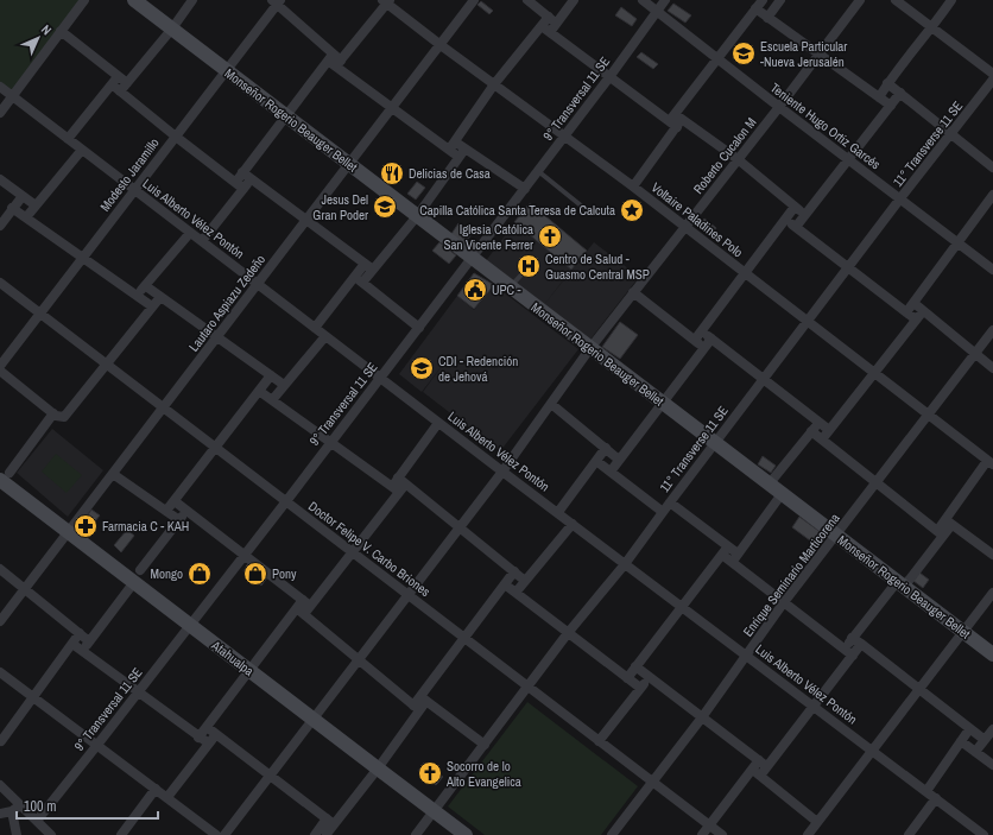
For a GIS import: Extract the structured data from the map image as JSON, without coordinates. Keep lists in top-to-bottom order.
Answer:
{
  "streets": {
    "street": [
      "9° Transversal 11 SE",
      "Monseñor Rogerio Beauger Bellet",
      "Teniente Hugo Ortiz Garcés",
      "11° Transverse 11 SE",
      "Roberto Cucalon M",
      "Modesto Jaramillo",
      "Luis Alberto Vélez Pontón",
      "Voltaire Paladines Polo",
      "Lautaro Aspiazu Zedeño",
      "Doctor Felipe V. Carbo Briones",
      "Enrique Seminario Marticorena",
      "Atahualpa"
    ]
  },
  "crossings": [
    ["9° Transversal 11 SE", "Monseñor Rogerio Beauger Bellet"],
    ["9° Transversal 11 SE", "Teniente Hugo Ortiz Garcés"],
    ["9° Transversal 11 SE", "Luis Alberto Vélez Pontón"],
    ["9° Transversal 11 SE", "Voltaire Paladines Polo"],
    ["9° Transversal 11 SE", "Doctor Felipe V. Carbo Briones"],
    ["9° Transversal 11 SE", "Atahualpa"],
    ["Monseñor Rogerio Beauger Bellet", "11° Transverse 11 SE"],
    ["Monseñor Rogerio Beauger Bellet", "Roberto Cucalon M"],
    ["Monseñor Rogerio Beauger Bellet", "Modesto Jaramillo"],
    ["Monseñor Rogerio Beauger Bellet", "Lautaro Aspiazu Zedeño"],
    ["Monseñor Rogerio Beauger Bellet", "Enrique Seminario Marticorena"],
    ["Teniente Hugo Ortiz Garcés", "11° Transverse 11 SE"],
    ["Teniente Hugo Ortiz Garcés", "Roberto Cucalon M"],
    ["11° Transverse 11 SE", "Luis Alberto Vélez Pontón"],
    ["11° Transverse 11 SE", "Voltaire Paladines Polo"],
    ["11° Transverse 11 SE", "Doctor Felipe V. Carbo Briones"],
    ["11° Transverse 11 SE", "Atahualpa"],
    ["Roberto Cucalon M", "Voltaire Paladines Polo"],
    ["Modesto Jaramillo", "Luis Alberto Vélez Pontón"],
    ["Modesto Jaramillo", "Doctor Felipe V. Carbo Briones"],
    ["Luis Alberto Vélez Pontón", "Lautaro Aspiazu Zedeño"],
    ["Luis Alberto Vélez Pontón", "Enrique Seminario Marticorena"],
    ["Voltaire Paladines Polo", "Lautaro Aspiazu Zedeño"],
    ["Voltaire Paladines Polo", "Enrique Seminario Marticorena"],
    ["Lautaro Aspiazu Zedeño", "Doctor Felipe V. Carbo Briones"],
    ["Lautaro Aspiazu Zedeño", "Atahualpa"],
    ["Doctor Felipe V. Carbo Briones", "Enrique Seminario Marticorena"]
  ],
  "places": {
    "school or university": ["Escuela Particular -Nueva Jerusalén", "Jesus Del Gran Poder", "CDI - Redención de Jehová"],
    "restaurant": ["Delicias de Casa"],
    "place": ["Capilla Católica Santa Teresa de Calcuta"],
    "church": ["Iglesia Católica San Vicente Ferrer", "Socorro de lo Alto Evangelica"],
    "hospital": ["Centro de Salud - Guasmo Central MSP"],
    "public building": ["UPC -"],
    "pharmacy": ["Farmacia C - KAH"],
    "shop": ["Mongo", "Pony"]
  },
  "scale_bar": "100 m",
  "north": "top right"
}
